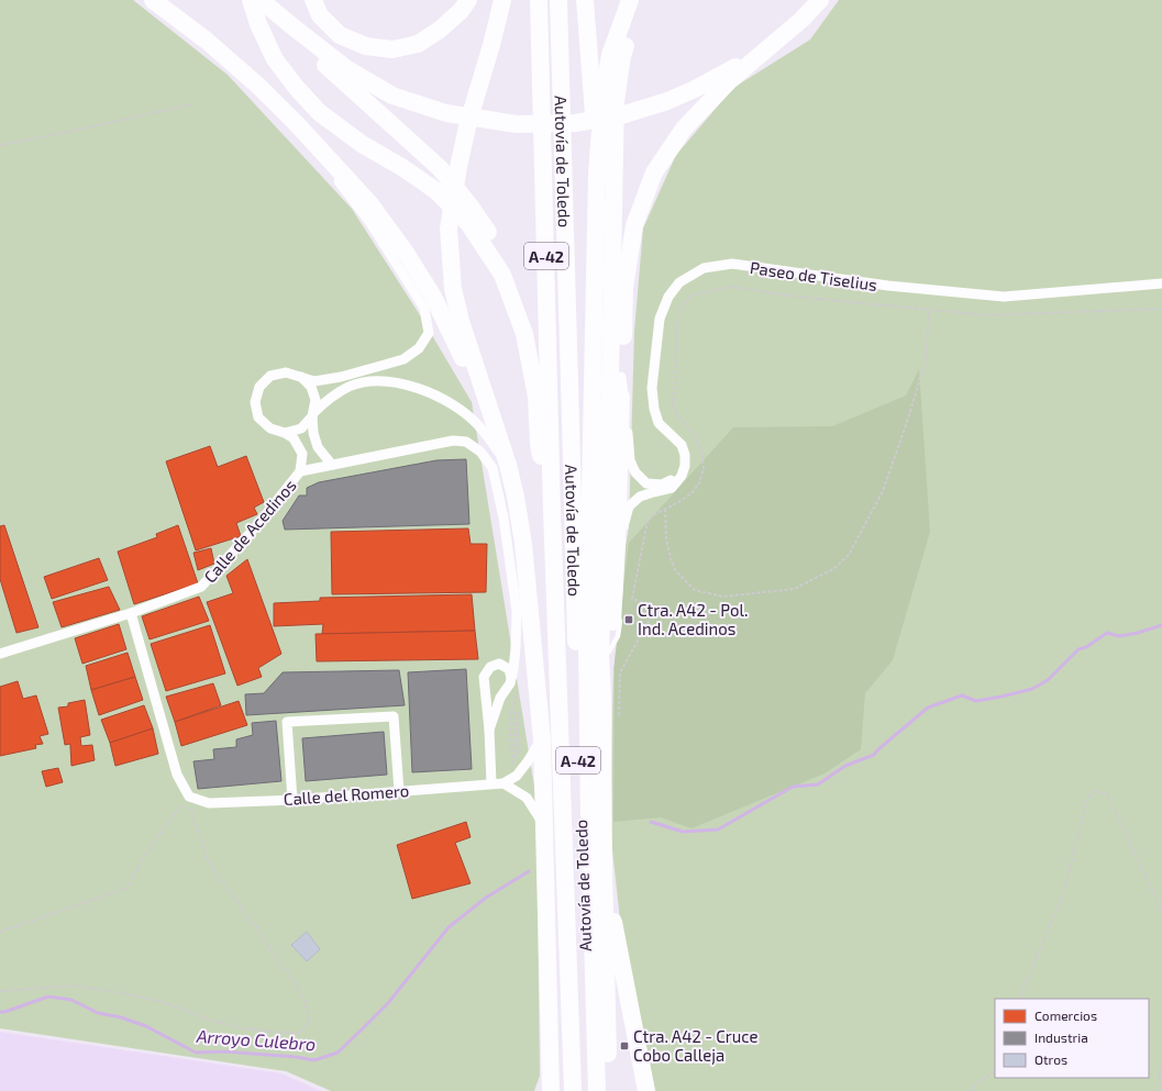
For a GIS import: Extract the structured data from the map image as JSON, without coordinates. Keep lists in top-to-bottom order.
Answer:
{
  "streets": {
    "highway": ["Autovía de Toledo", "A-42"],
    "street": ["Paseo de Tiselius", "Calle de Acedinos", "Calle del Romero"]
  },
  "crossings": [
    ["Autovía de Toledo", "A-42"]
  ],
  "water": ["Arroyo Culebro"],
  "places": {
    "transit": ["Ctra. A42 - Pol. Ind. Acedinos", "Ctra. A42 - Cruce Cobo Calleja"]
  },
  "legend": ["Comercios", "Industria", "Otros"]
}
